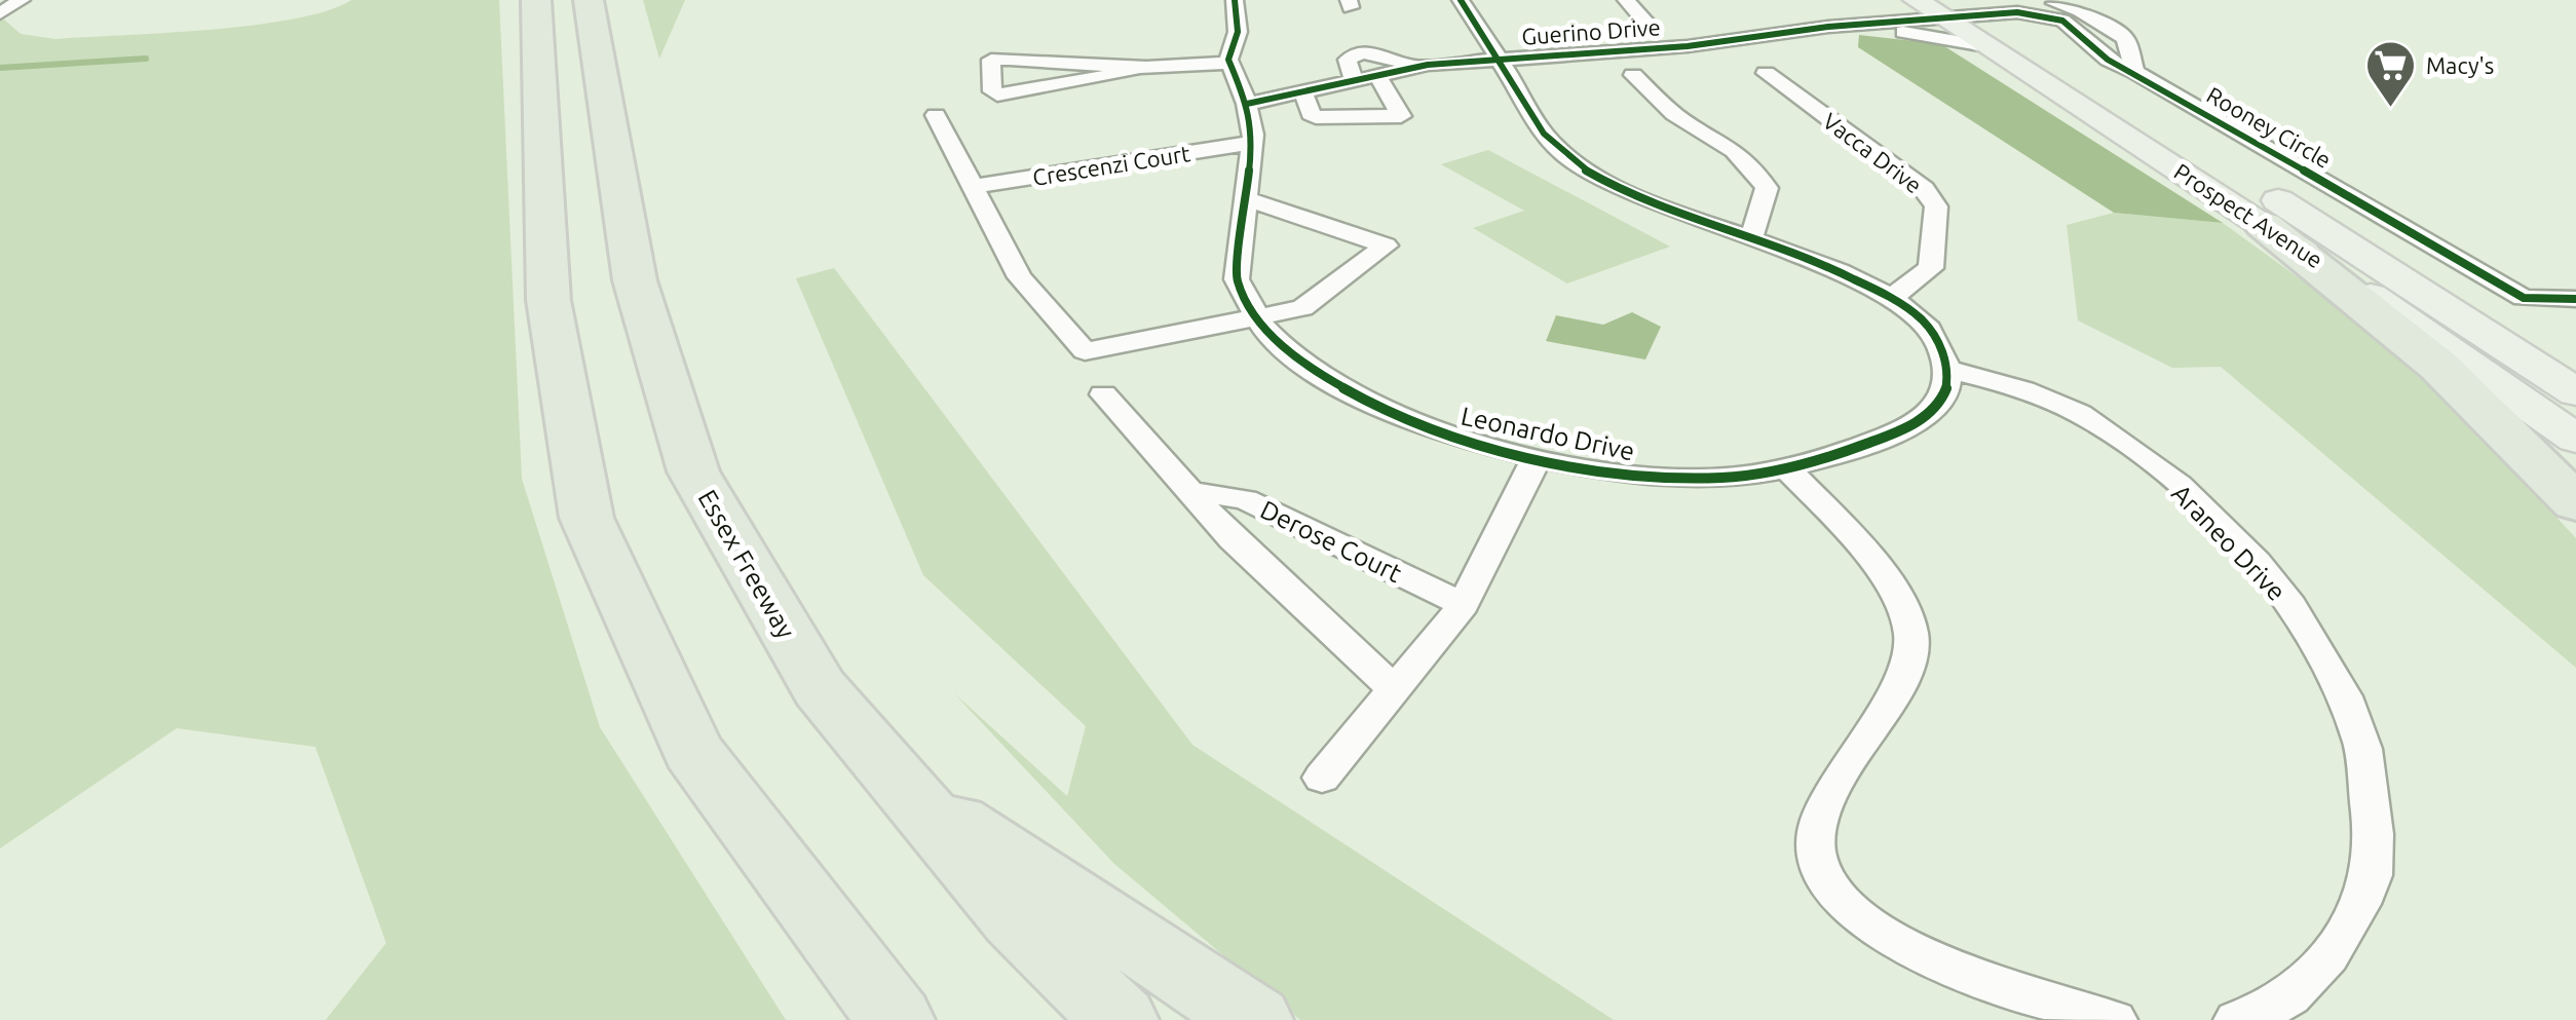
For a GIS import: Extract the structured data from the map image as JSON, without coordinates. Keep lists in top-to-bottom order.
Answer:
{
  "streets": {
    "highway": ["Essex Freeway"],
    "main road": ["Prospect Avenue"],
    "street": [
      "Guerino Drive",
      "Rooney Circle",
      "Vacca Drive",
      "Crescenzi Court",
      "Leonardo Drive",
      "Derose Court",
      "Araneo Drive"
    ]
  },
  "crossings": [
    ["Guerino Drive", "Rooney Circle"],
    ["Guerino Drive", "Prospect Avenue"],
    ["Rooney Circle", "Prospect Avenue"],
    ["Leonardo Drive", "Araneo Drive"]
  ],
  "places": {
    "supermarket": ["Macy's"]
  }
}
